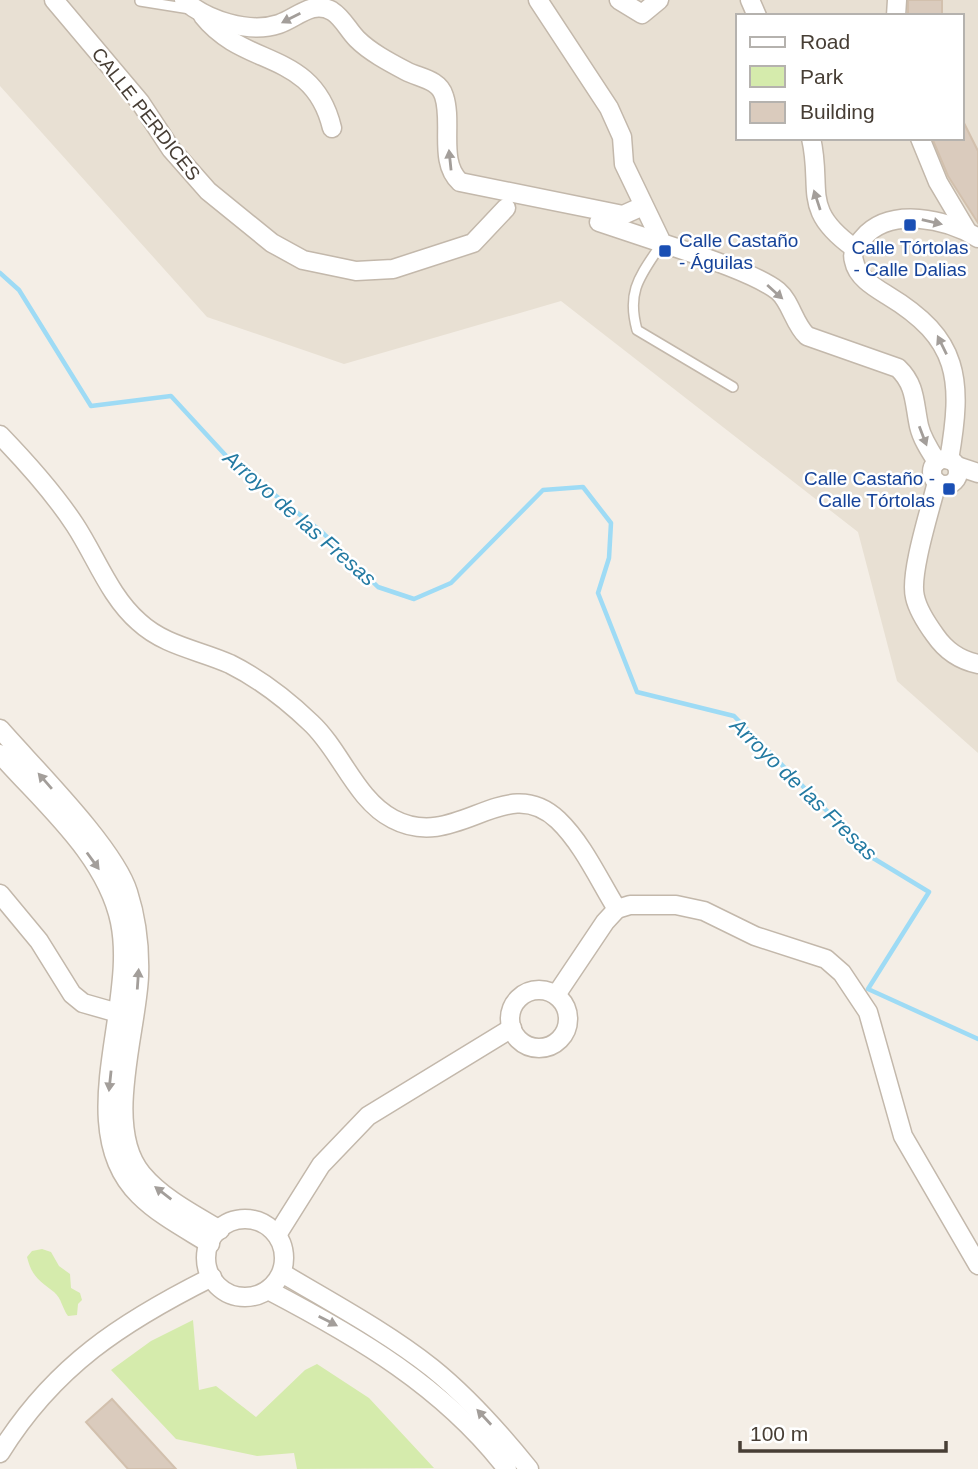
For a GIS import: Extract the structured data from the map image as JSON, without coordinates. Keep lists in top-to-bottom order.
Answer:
{
  "streets": {
    "street": ["CALLE PERDICES"]
  },
  "water": ["Arroyo de las Fresas"],
  "places": {
    "transit": ["Calle Tórtolas - Calle Dalias", "Calle Castaño - Águilas", "Calle Castaño - Calle Tórtolas"]
  },
  "legend": ["Road", "Park", "Building"],
  "scale_bar": "100 m"
}
